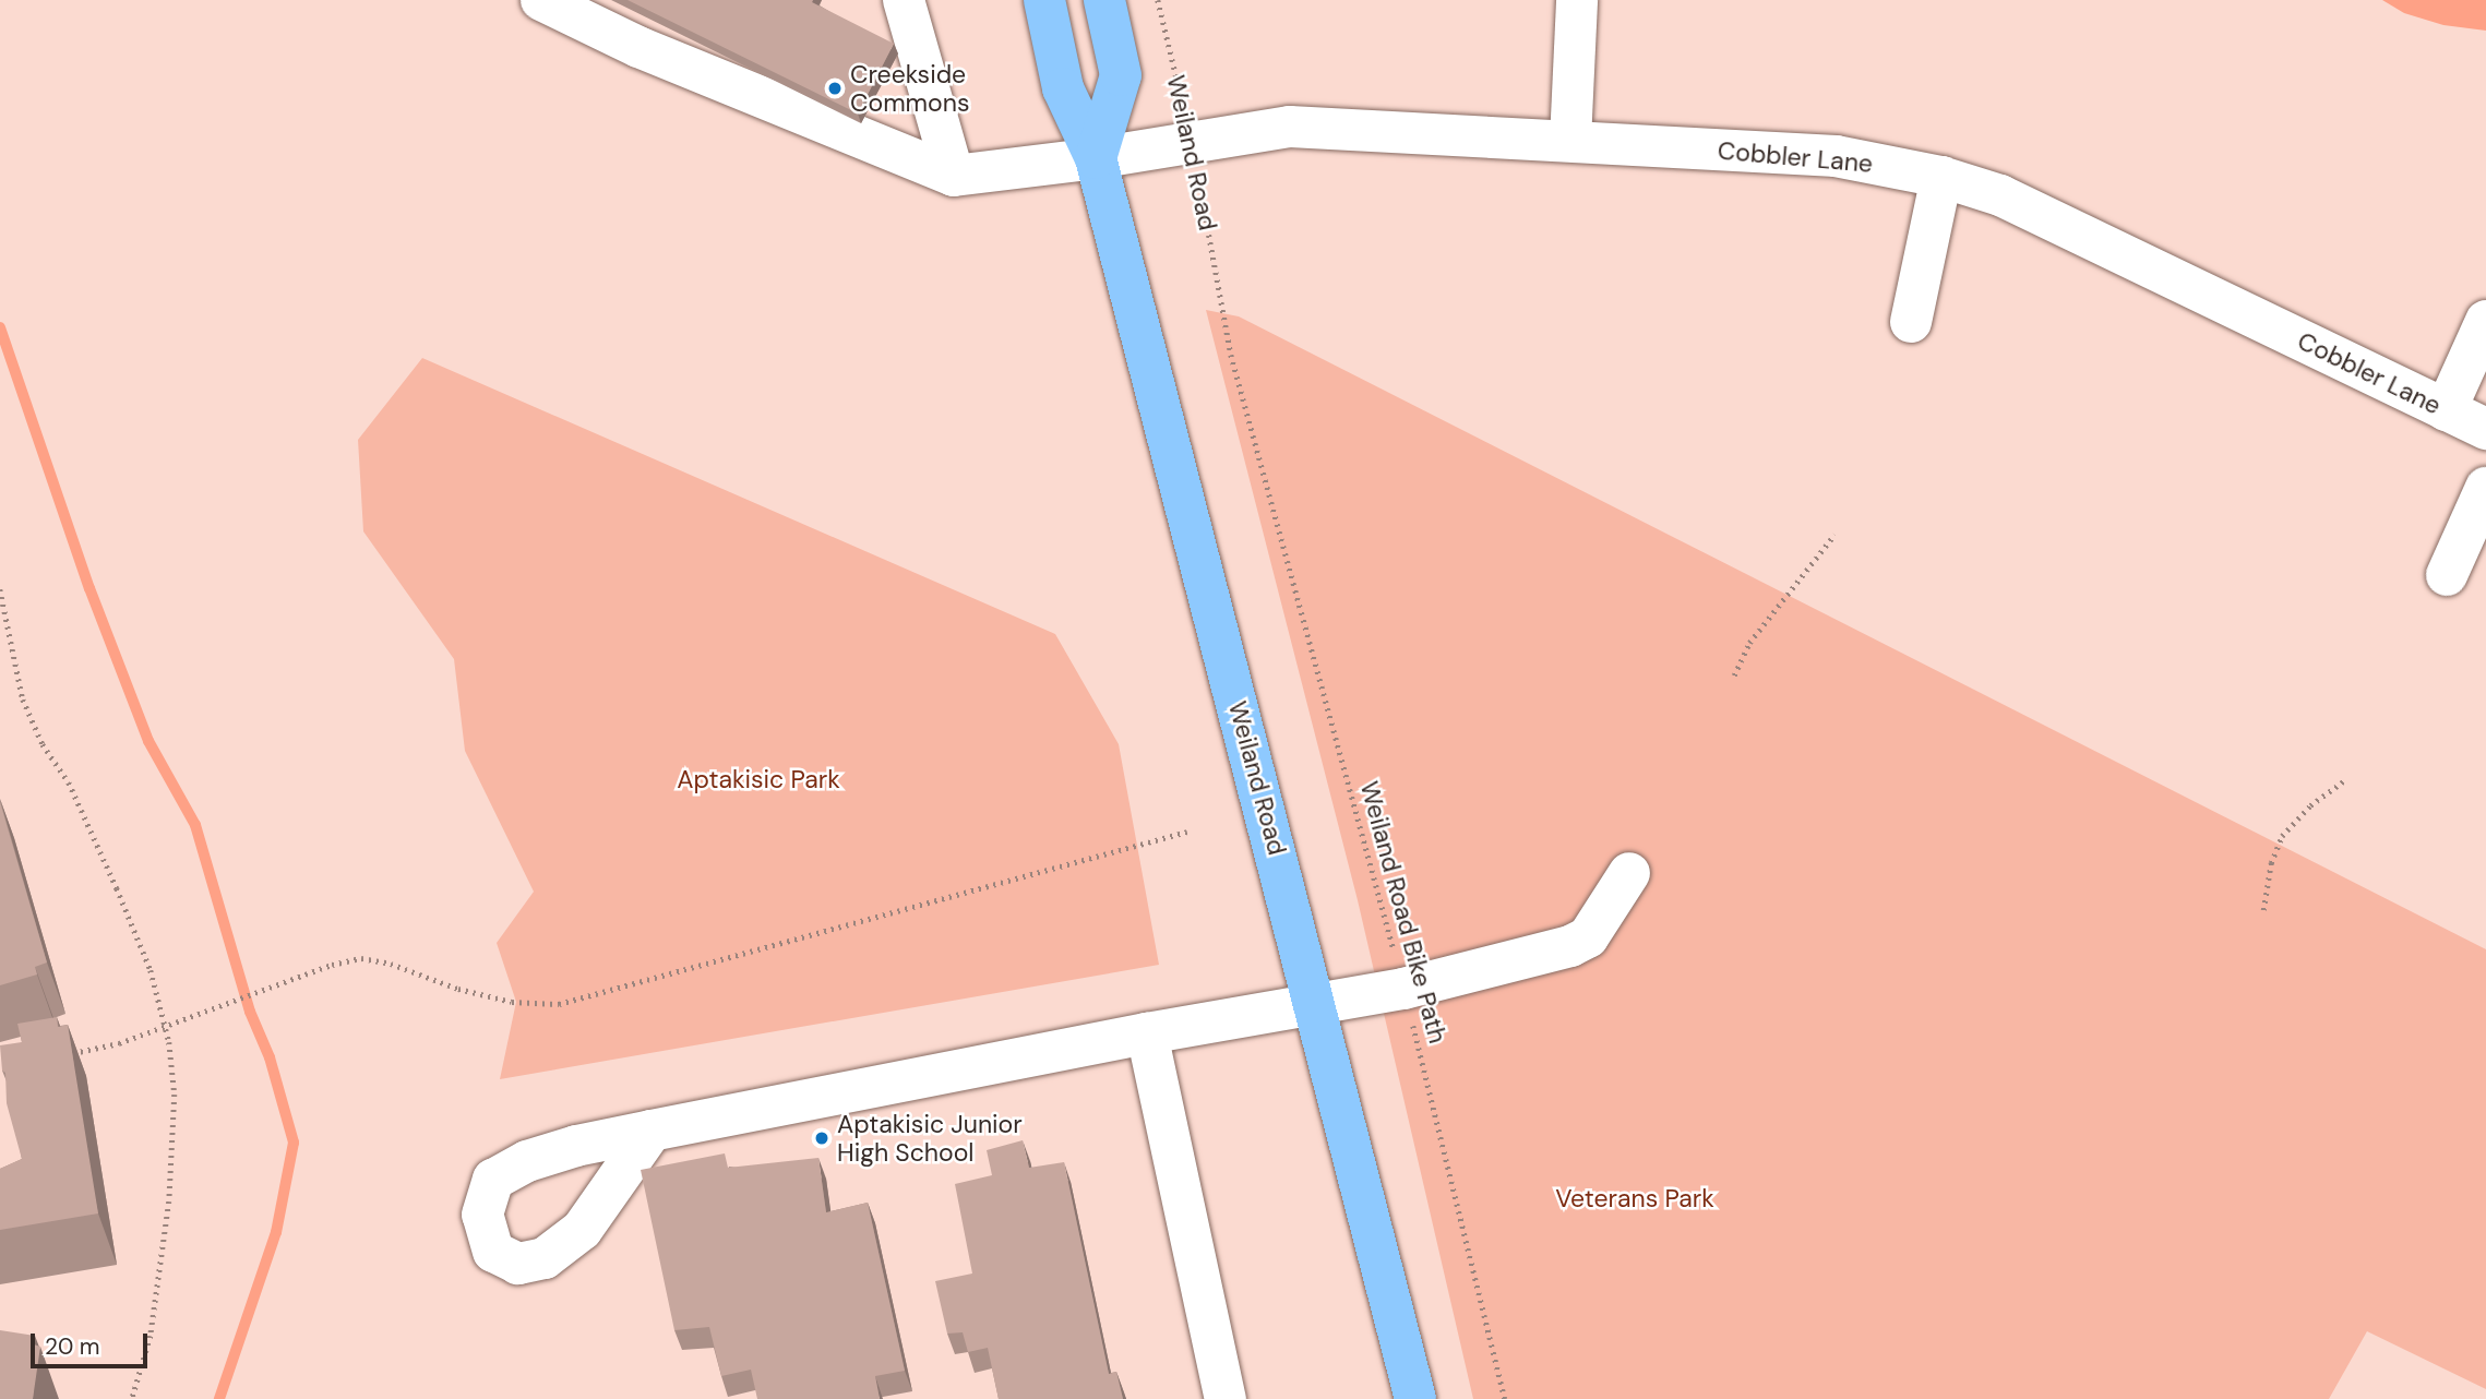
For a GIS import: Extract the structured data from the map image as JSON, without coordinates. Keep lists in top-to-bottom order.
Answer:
{
  "streets": {
    "main road": ["Weiland Road"],
    "street": ["Cobbler Lane"],
    "path": ["Weiland Road Bike Path"]
  },
  "crossings": [
    ["Weiland Road", "Cobbler Lane"],
    ["Weiland Road", "Weiland Road Bike Path"]
  ],
  "parks": ["Aptakisic Park", "Veterans Park"],
  "places": ["Creekside Commons", "Aptakisic Junior High School"],
  "scale_bar": "20 m"
}
